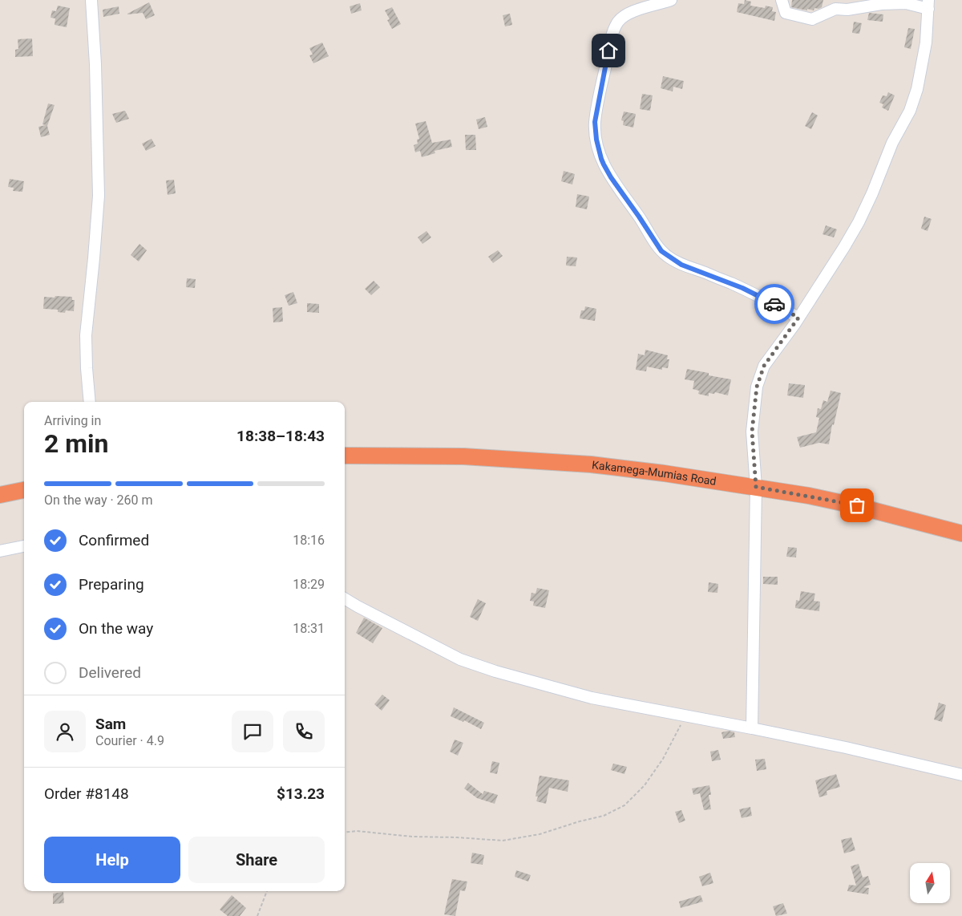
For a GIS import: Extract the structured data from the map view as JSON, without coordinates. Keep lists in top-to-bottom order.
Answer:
{
  "streets": {
    "highway": ["Kakamega-Mumias Road"]
  },
  "north": "top",
  "page": {
    "heading": ["2 min", "Arriving in", "18:38–18:43"],
    "panel": [
      "Sam",
      "Courier · 4.9",
      "Order #8148",
      "$13.23"
    ],
    "bar": "On the way · 260 m",
    "list": [
      ["Confirmed", "18:16"],
      ["Preparing", "18:29"],
      ["On the way", "18:31"],
      "Delivered"
    ],
    "buttons": ["Help", "Share"]
  }
}
